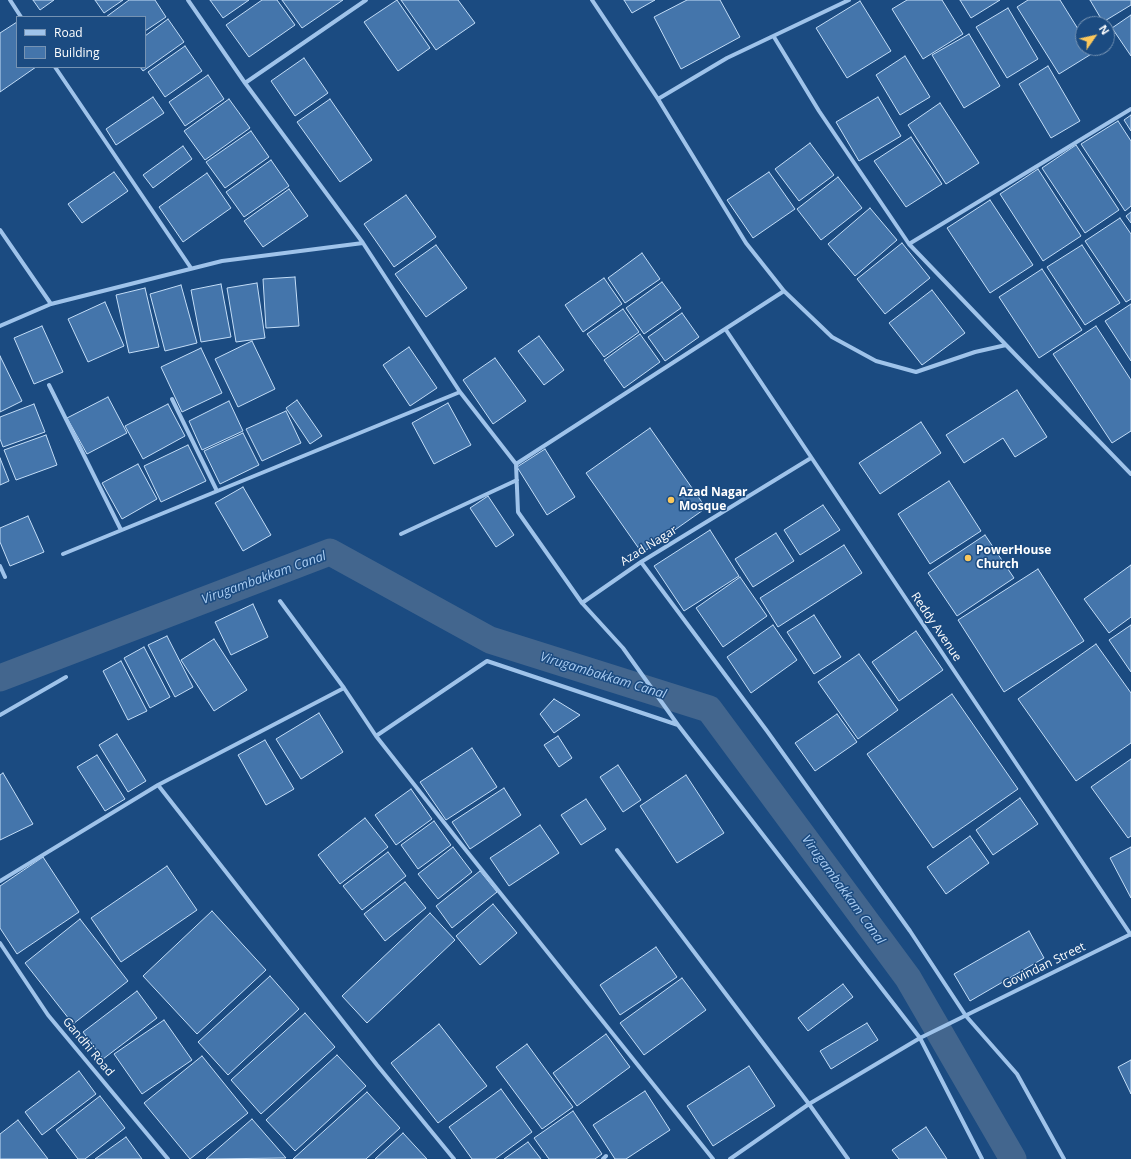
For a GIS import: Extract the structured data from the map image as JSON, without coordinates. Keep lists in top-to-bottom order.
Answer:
{
  "streets": {
    "street": [
      "Azad Nagar",
      "Reddy Avenue",
      "Govindan Street",
      "Gandhi Road"
    ]
  },
  "crossings": [
    ["Azad Nagar", "Reddy Avenue"],
    ["Reddy Avenue", "Govindan Street"]
  ],
  "water": ["Virugambakkam Canal"],
  "places": ["Azad Nagar Mosque", "PowerHouse Church"],
  "legend": ["Road", "Building"],
  "north": "top right"
}
